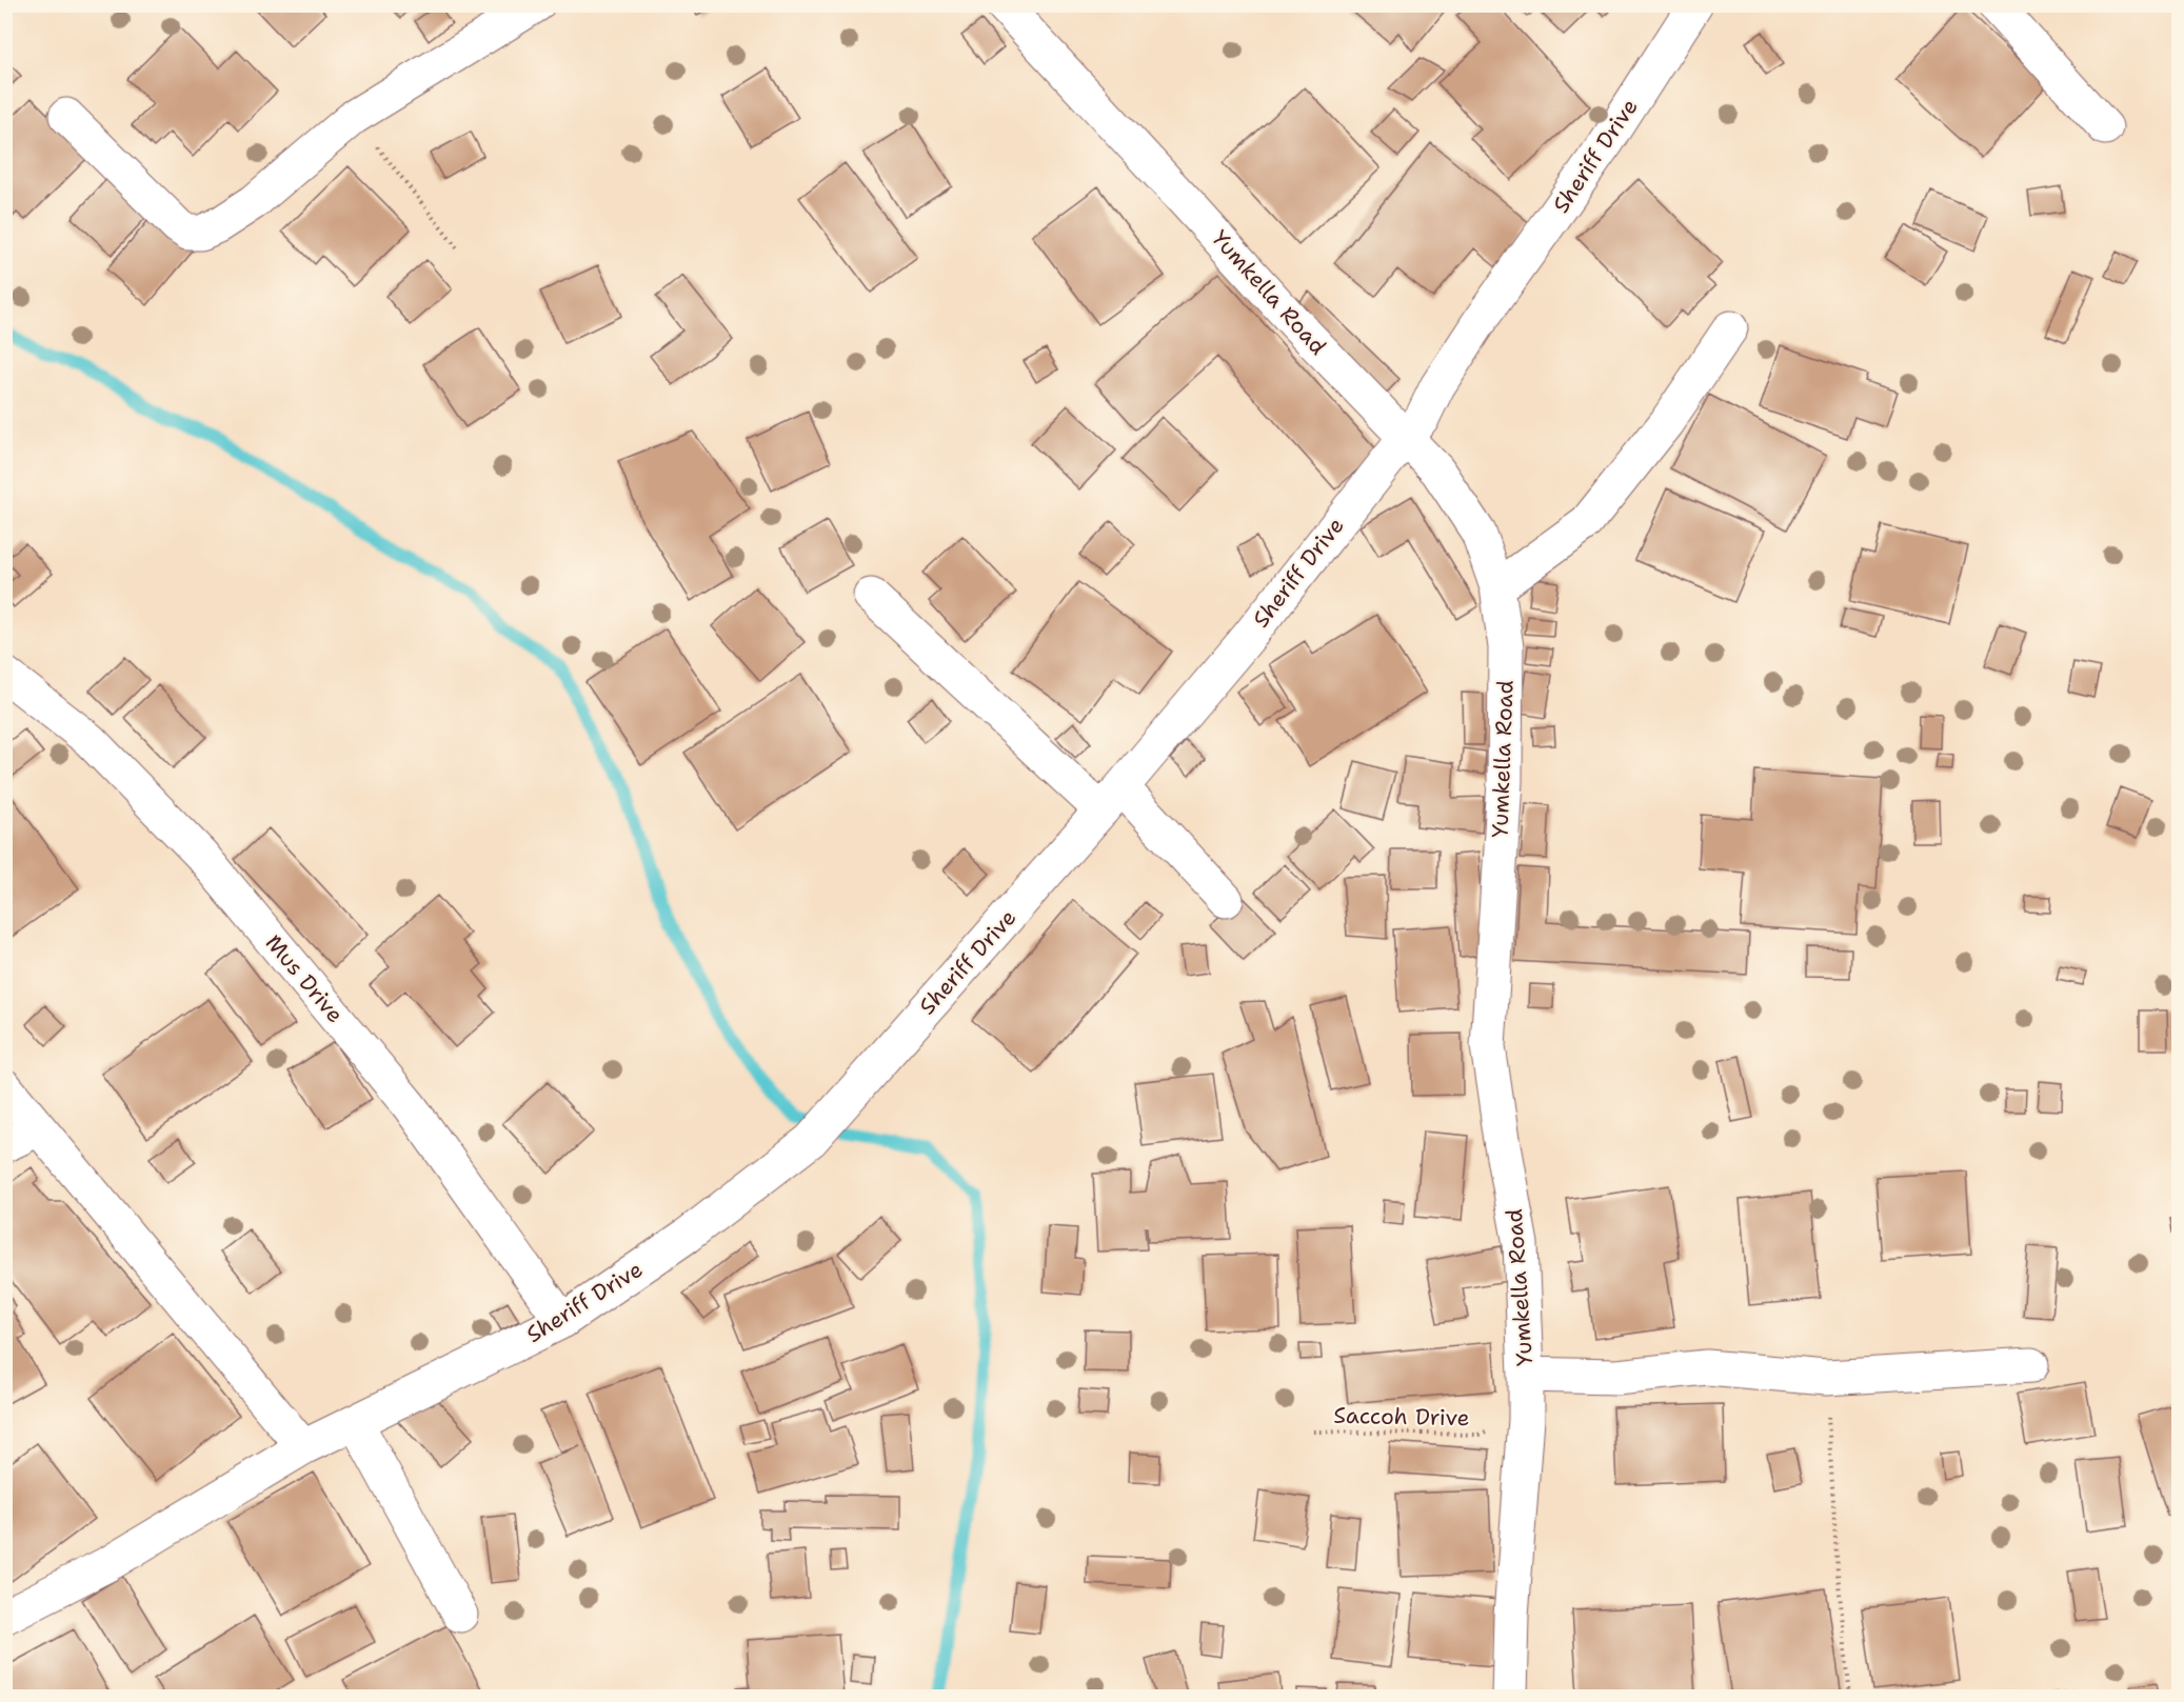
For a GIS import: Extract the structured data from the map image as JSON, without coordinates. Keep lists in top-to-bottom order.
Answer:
{
  "streets": {
    "street": ["Sheriff Drive", "Yumkella Road", "Mus Drive"],
    "path": ["Saccoh Drive"]
  },
  "crossings": [
    ["Sheriff Drive", "Yumkella Road"],
    ["Sheriff Drive", "Mus Drive"],
    ["Yumkella Road", "Saccoh Drive"]
  ]
}
